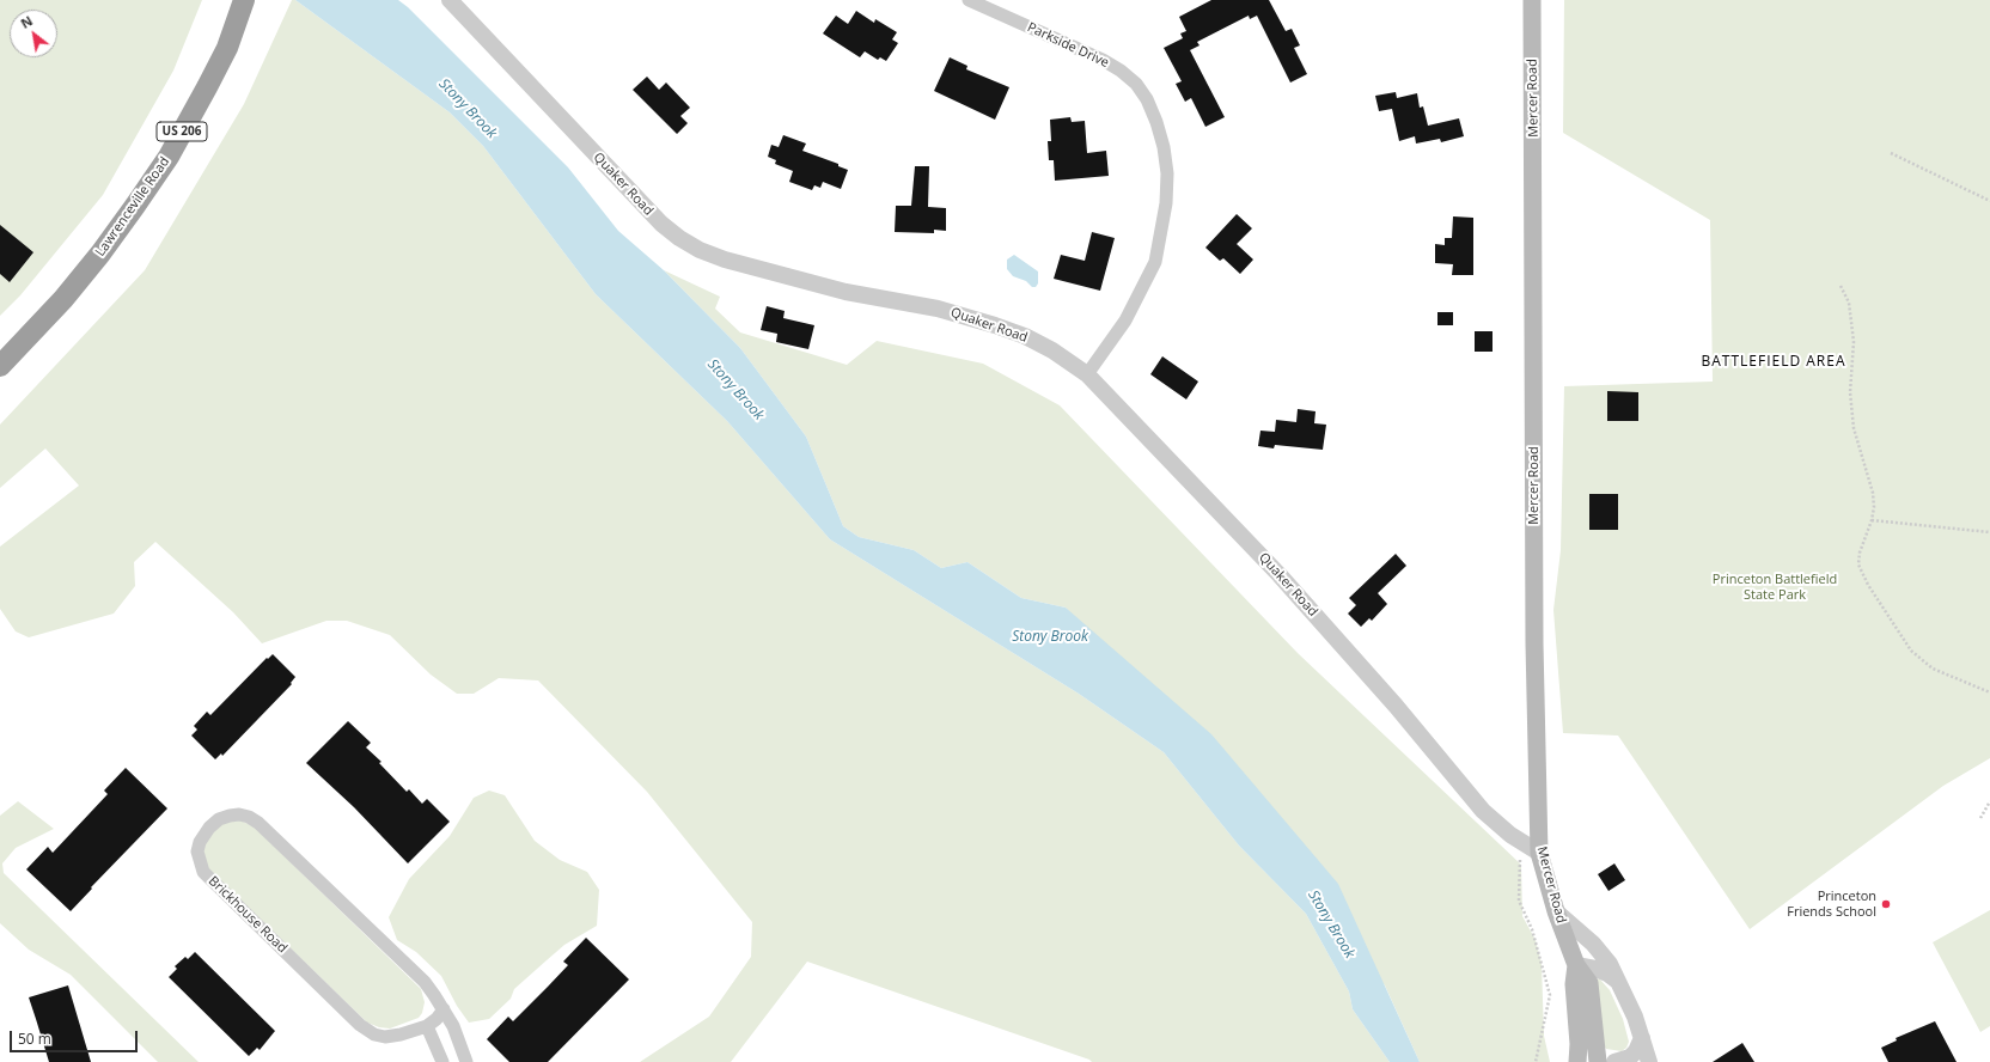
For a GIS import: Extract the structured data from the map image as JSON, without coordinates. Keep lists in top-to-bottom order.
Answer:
{
  "streets": {
    "highway": ["US 206", "Lawrenceville Road"],
    "main road": ["Mercer Road"],
    "street": ["Parkside Drive", "Quaker Road", "Brickhouse Road"]
  },
  "crossings": [
    ["Parkside Drive", "Quaker Road"],
    ["Mercer Road", "Quaker Road"]
  ],
  "districts": ["BATTLEFIELD AREA"],
  "water": ["Stony Brook"],
  "parks": ["Princeton Battlefield State Park"],
  "places": ["Princeton Friends School"],
  "scale_bar": "50 m",
  "north": "top left"
}
